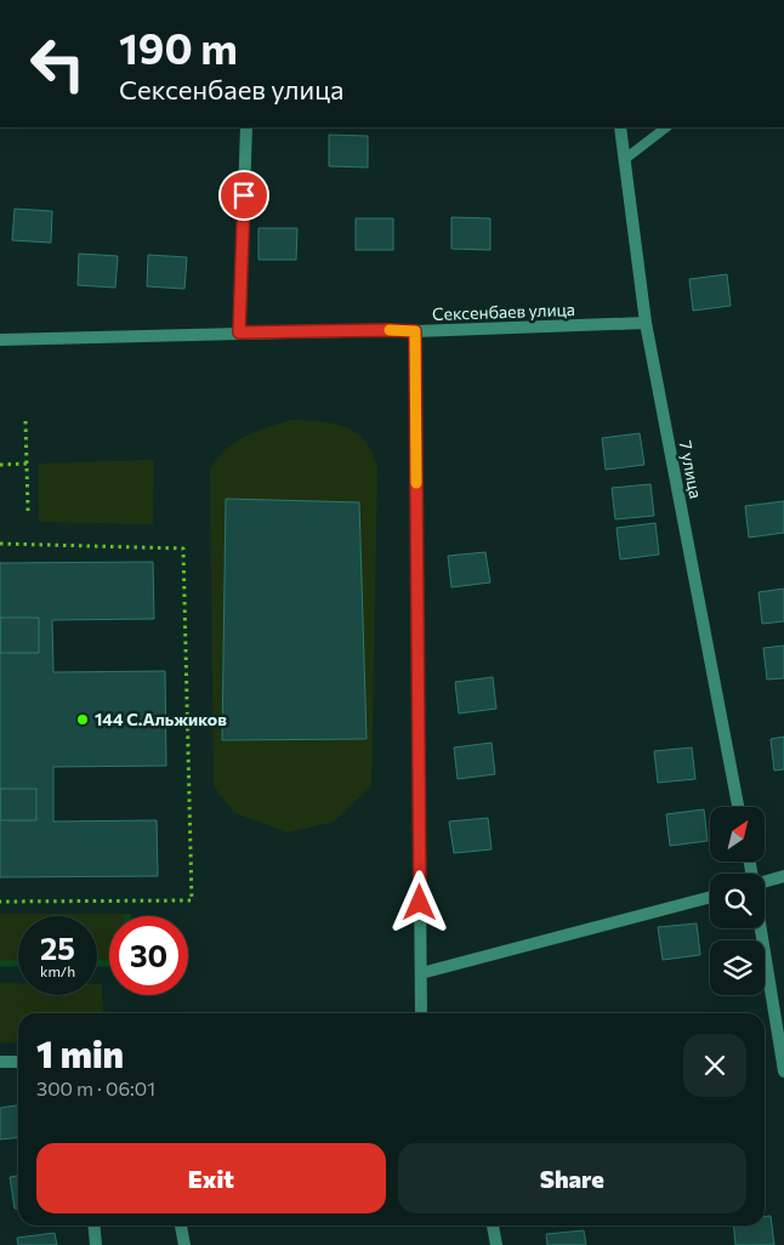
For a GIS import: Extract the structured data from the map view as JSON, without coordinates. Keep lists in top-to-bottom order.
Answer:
{
  "streets": {
    "street": ["Сексенбаев улица", "7 улица"]
  },
  "crossings": [
    ["Сексенбаев улица", "7 улица"]
  ],
  "places": ["144 С.Альжиков"],
  "north": "top right",
  "page": {
    "turn": ["190 m", "Сексенбаев улица"],
    "speed": "25 km/h",
    "limit": "30",
    "heading": ["1 min", "300 m · 06:01"],
    "buttons": ["Exit", "Share"]
  }
}
